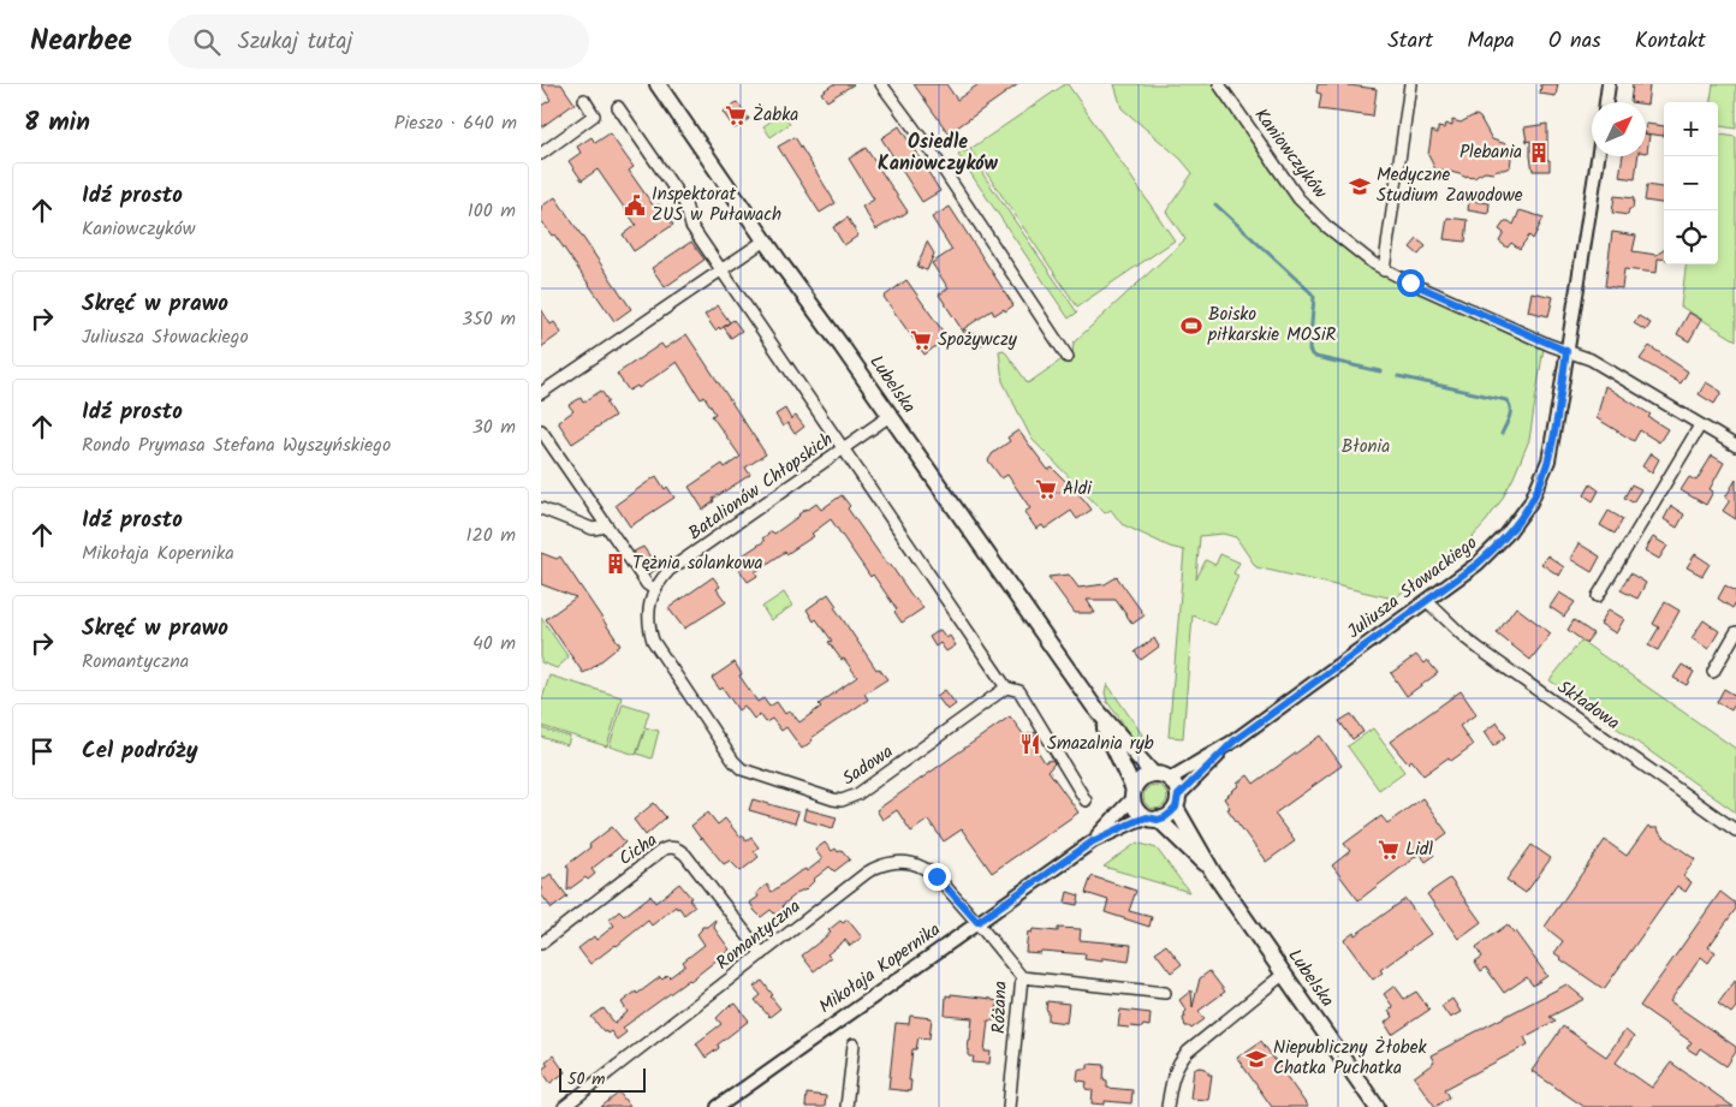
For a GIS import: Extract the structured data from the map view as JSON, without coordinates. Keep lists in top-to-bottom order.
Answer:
{
  "streets": {
    "main road": ["Lubelska"],
    "street": [
      "Kaniowczyków",
      "Batalionów Chłopskich",
      "Juliusza Słowackiego",
      "Składowa",
      "Sadowa",
      "Cicha",
      "Romantyczna",
      "Mikołaja Kopernika",
      "Różana"
    ]
  },
  "crossings": [
    ["Kaniowczyków", "Juliusza Słowackiego"],
    ["Lubelska", "Batalionów Chłopskich"],
    ["Lubelska", "Juliusza Słowackiego"],
    ["Lubelska", "Mikołaja Kopernika"],
    ["Batalionów Chłopskich", "Sadowa"],
    ["Juliusza Słowackiego", "Składowa"],
    ["Juliusza Słowackiego", "Mikołaja Kopernika"],
    ["Cicha", "Romantyczna"],
    ["Romantyczna", "Mikołaja Kopernika"],
    ["Romantyczna", "Różana"],
    ["Mikołaja Kopernika", "Różana"]
  ],
  "districts": ["Osiedle Kaniowczyków"],
  "parks": ["Błonia"],
  "places": {
    "supermarket": [
      "Żabka",
      "Spożywczy",
      "Aldi",
      "Lidl"
    ],
    "building": ["Plebania", "Tężnia solankowa"],
    "school or university": ["Medyczne Studium Zawodowe", "Niepubliczny Żłobek Chatka Puchatka"],
    "public building": ["Inspektorat ZUS w Puławach"],
    "sports": ["Boisko piłkarskie MOSiR"],
    "restaurant": ["Smazalnia ryb"]
  },
  "scale_bar": "50 m",
  "north": "top right",
  "page": {
    "header": "Nearbee",
    "search": "Szukaj tutaj",
    "nav": [
      "Start",
      "Mapa",
      "O nas",
      "Kontakt"
    ],
    "heading": ["8 min", "Pieszo · 640 m"],
    "map_buttons": ["+", "−"],
    "list": [
      ["Idź prosto", "Kaniowczyków", "100 m"],
      ["Skręć w prawo", "Juliusza Słowackiego", "350 m"],
      ["Idź prosto", "Rondo Prymasa Stefana Wyszyńskiego", "30 m"],
      ["Idź prosto", "Mikołaja Kopernika", "120 m"],
      ["Skręć w prawo", "Romantyczna", "40 m"],
      "Cel podróży"
    ],
    "scale": "50 m"
  }
}
